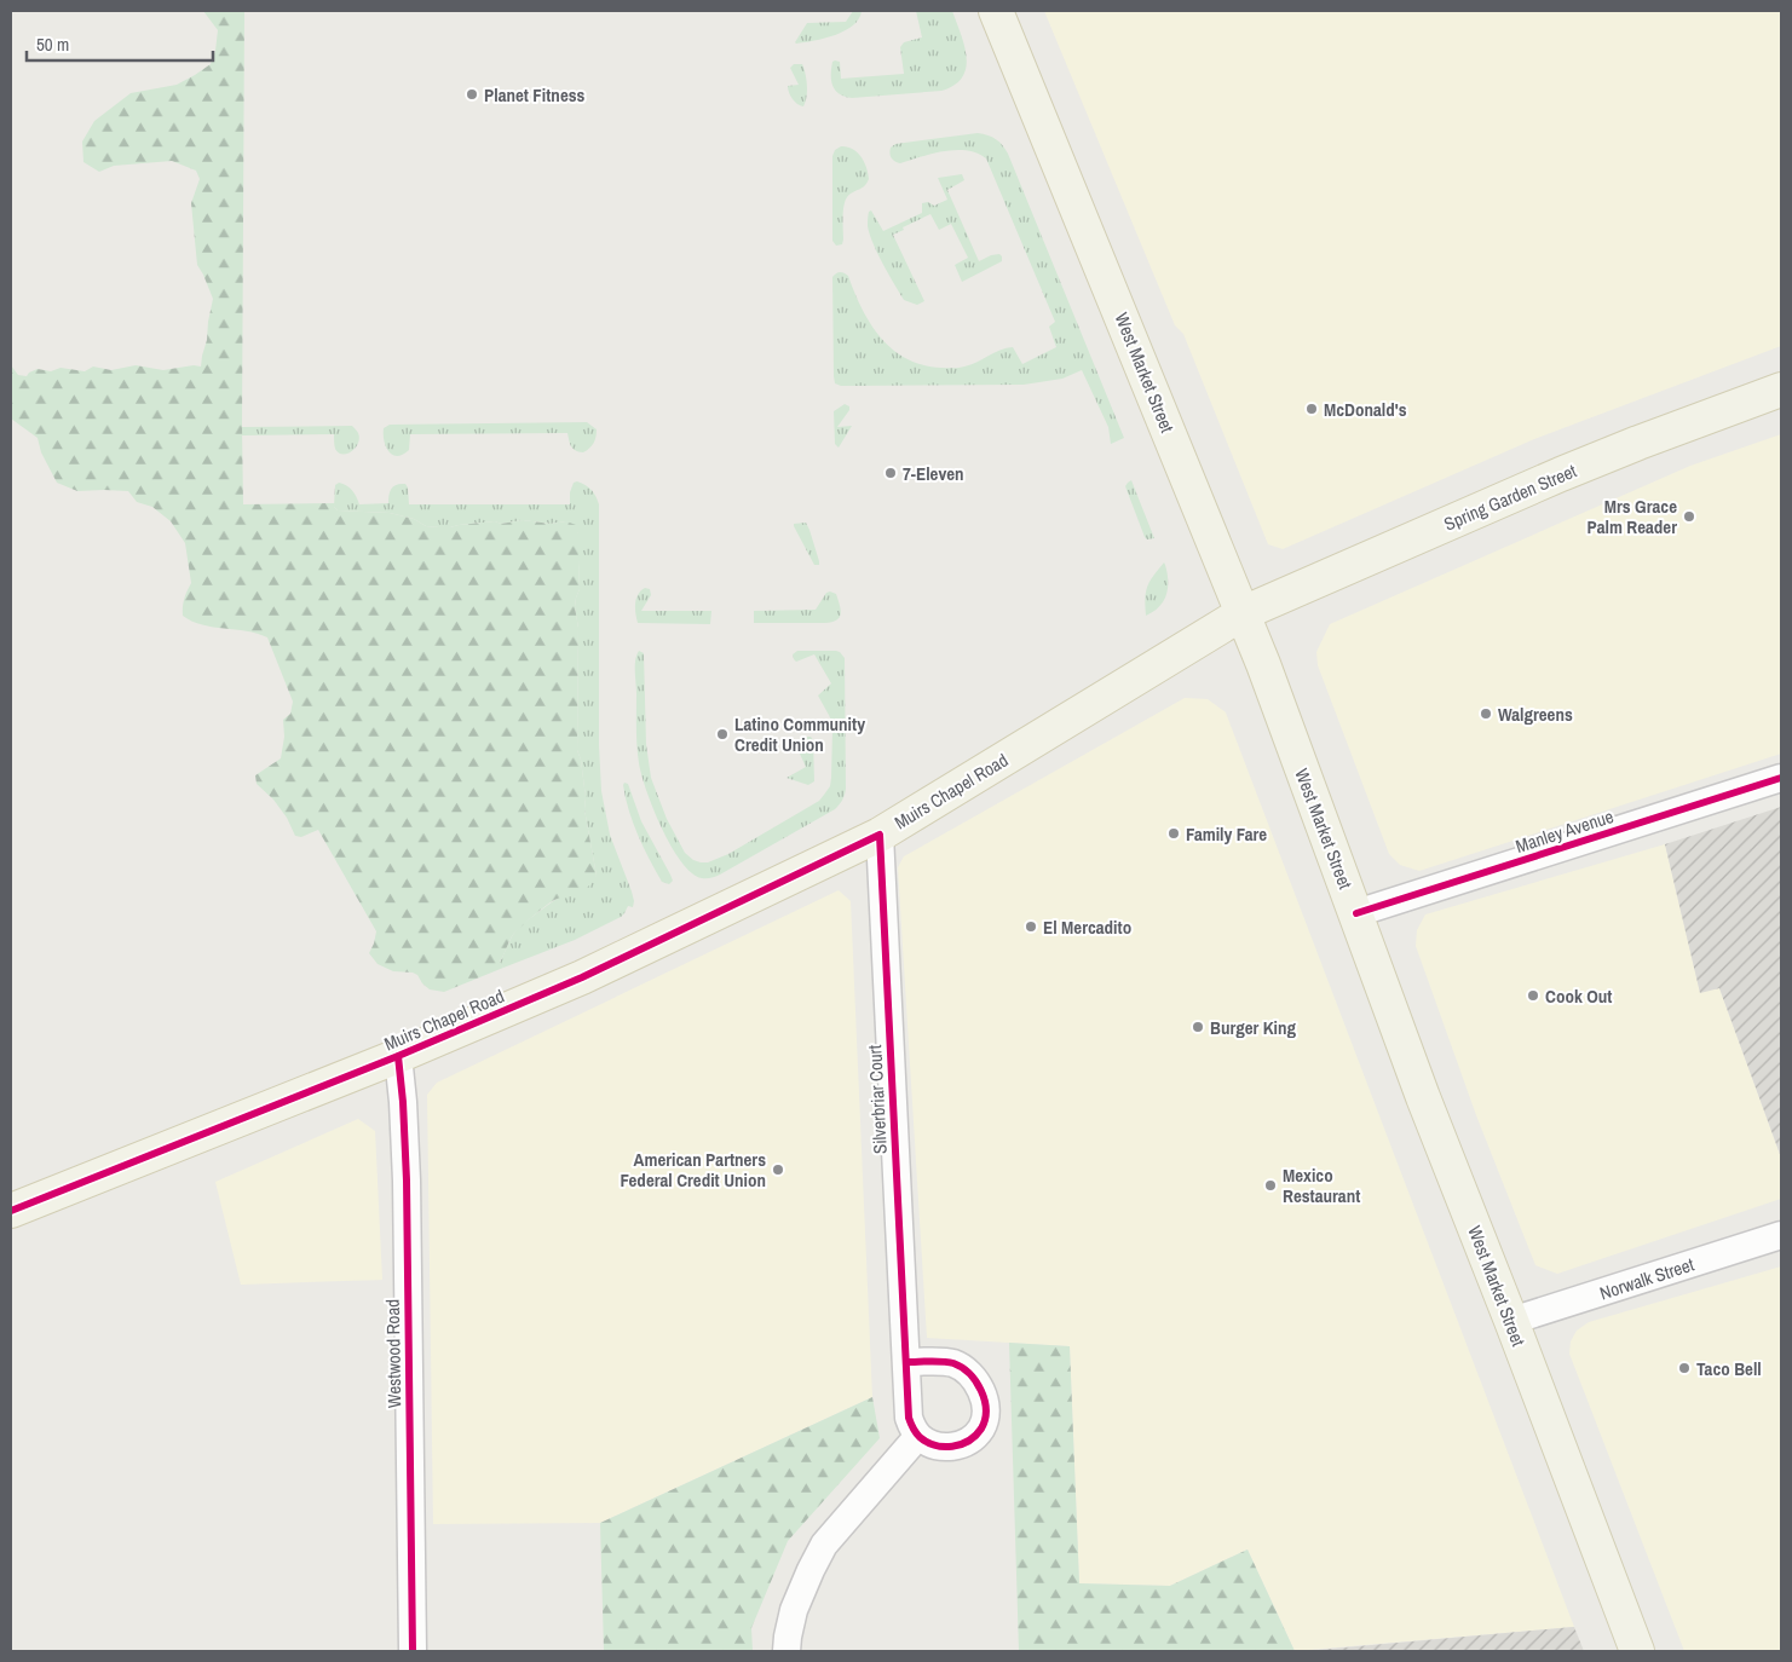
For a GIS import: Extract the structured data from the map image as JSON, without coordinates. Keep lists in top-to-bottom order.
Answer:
{
  "streets": {
    "main road": ["West Market Street", "Spring Garden Street", "Muirs Chapel Road"],
    "street": [
      "Manley Avenue",
      "Silverbriar Court",
      "Norwalk Street",
      "Westwood Road"
    ]
  },
  "crossings": [
    ["West Market Street", "Spring Garden Street"],
    ["West Market Street", "Muirs Chapel Road"],
    ["West Market Street", "Manley Avenue"],
    ["West Market Street", "Norwalk Street"],
    ["Spring Garden Street", "Muirs Chapel Road"],
    ["Muirs Chapel Road", "Silverbriar Court"],
    ["Muirs Chapel Road", "Westwood Road"]
  ],
  "places": [
    "Planet Fitness",
    "McDonald's",
    "7-Eleven",
    "Mrs Grace Palm Reader",
    "Walgreens",
    "Latino Community Credit Union",
    "Family Fare",
    "El Mercadito",
    "Cook Out",
    "Burger King",
    "American Partners Federal Credit Union",
    "Mexico Restaurant",
    "Taco Bell"
  ],
  "scale_bar": "50 m"
}
